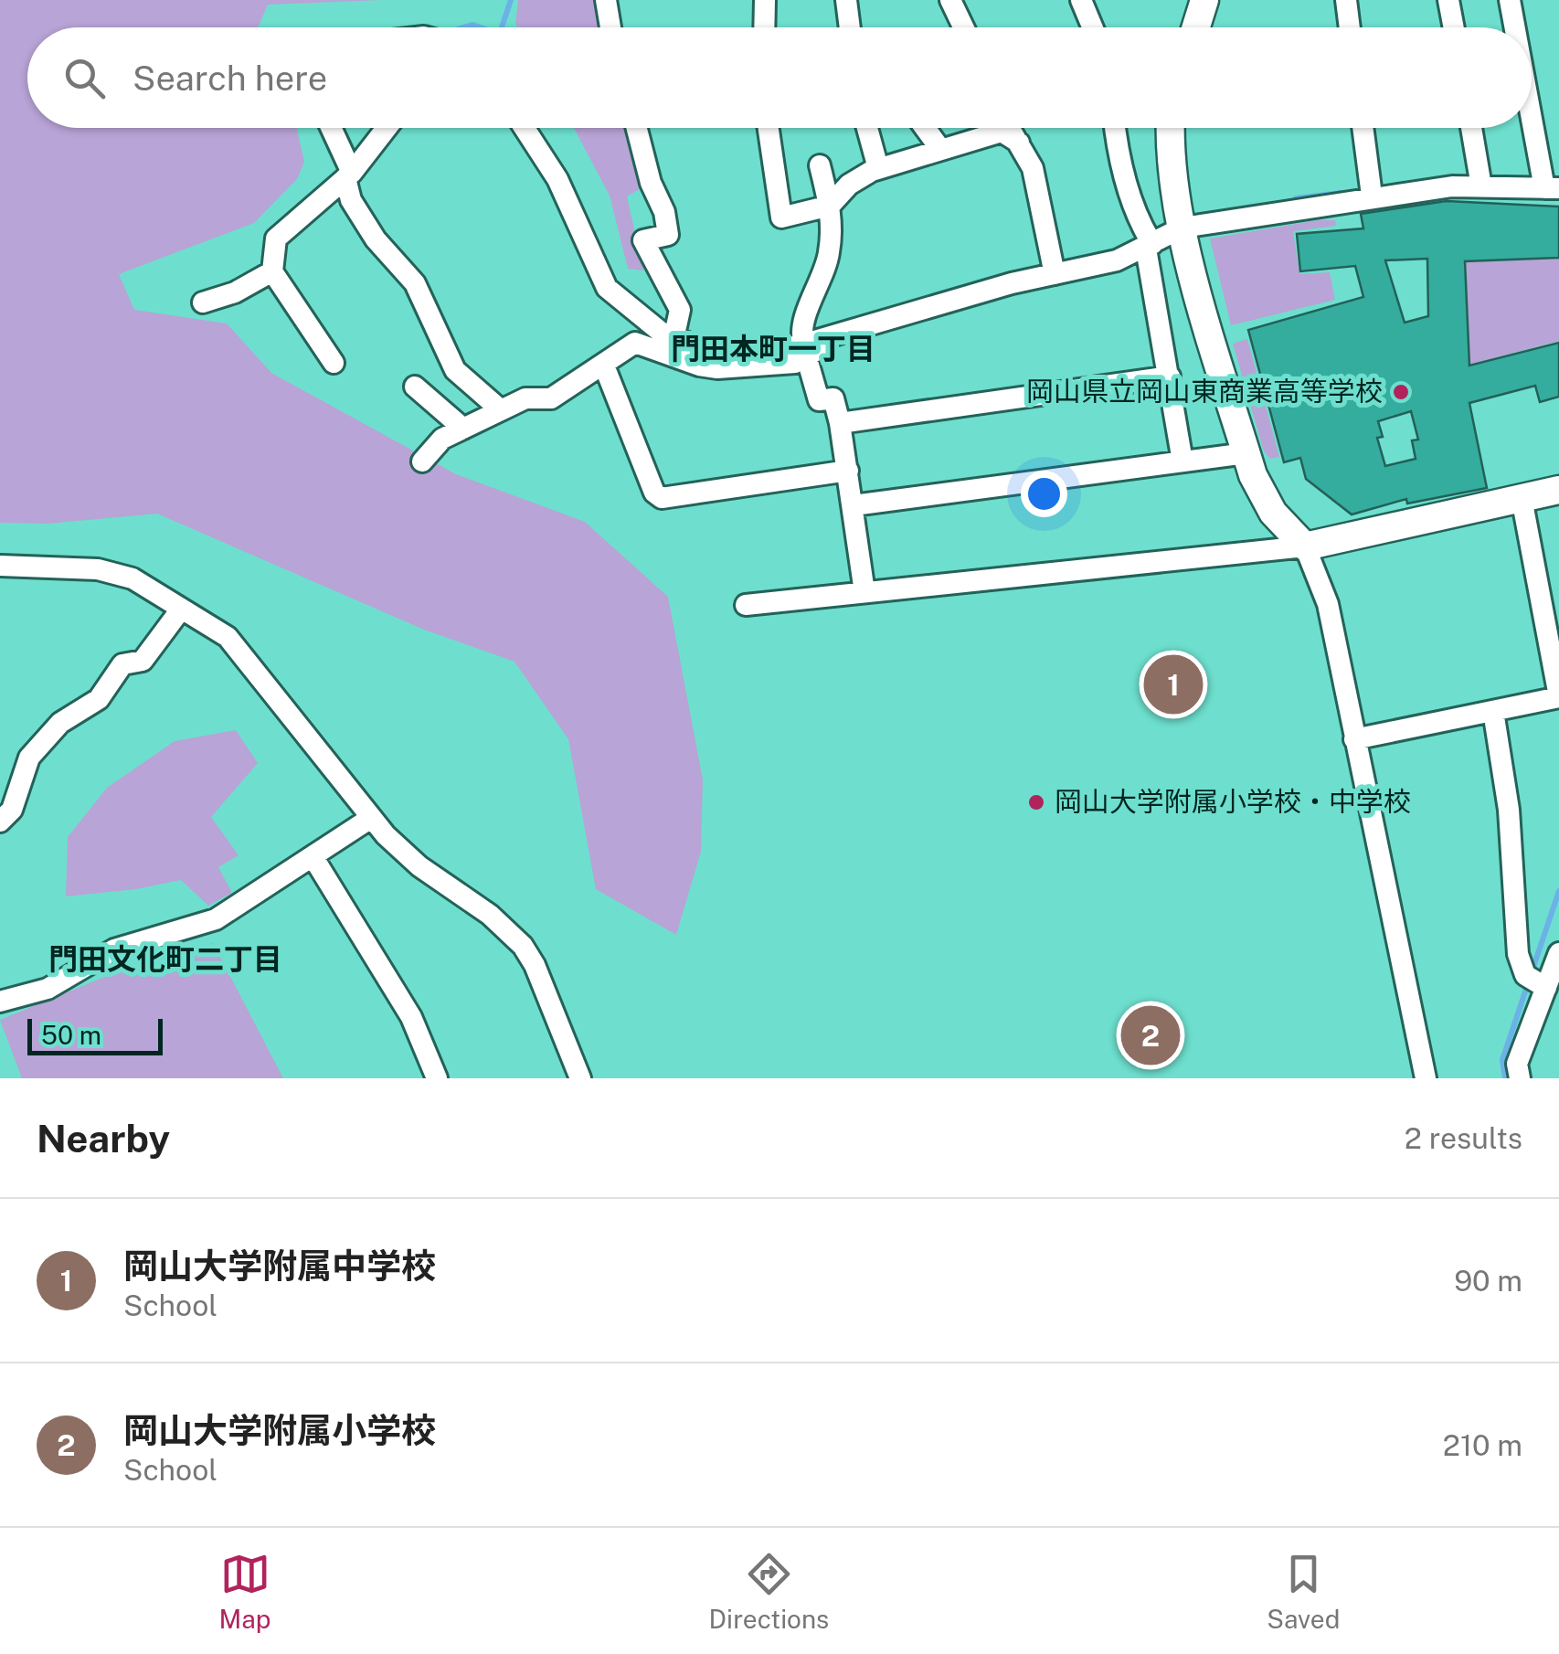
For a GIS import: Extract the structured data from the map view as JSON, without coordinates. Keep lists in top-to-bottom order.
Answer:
{
  "districts": ["門田本町一丁目", "門田文化町二丁目"],
  "places": ["岡山県立岡山東商業高等学校", "岡山大学附属小学校・中学校"],
  "scale_bar": "50 m",
  "page": {
    "search": "Search here",
    "pins": ["1", "2"],
    "scale": "50 m",
    "heading": ["Nearby", "2 results"],
    "list": [
      {
        "mark": "1",
        "name": "岡山大学附属中学校",
        "note": "School",
        "value": "90 m"
      },
      {
        "mark": "2",
        "name": "岡山大学附属小学校",
        "note": "School",
        "value": "210 m"
      }
    ],
    "nav": ["Map", "Directions", "Saved"]
  }
}
